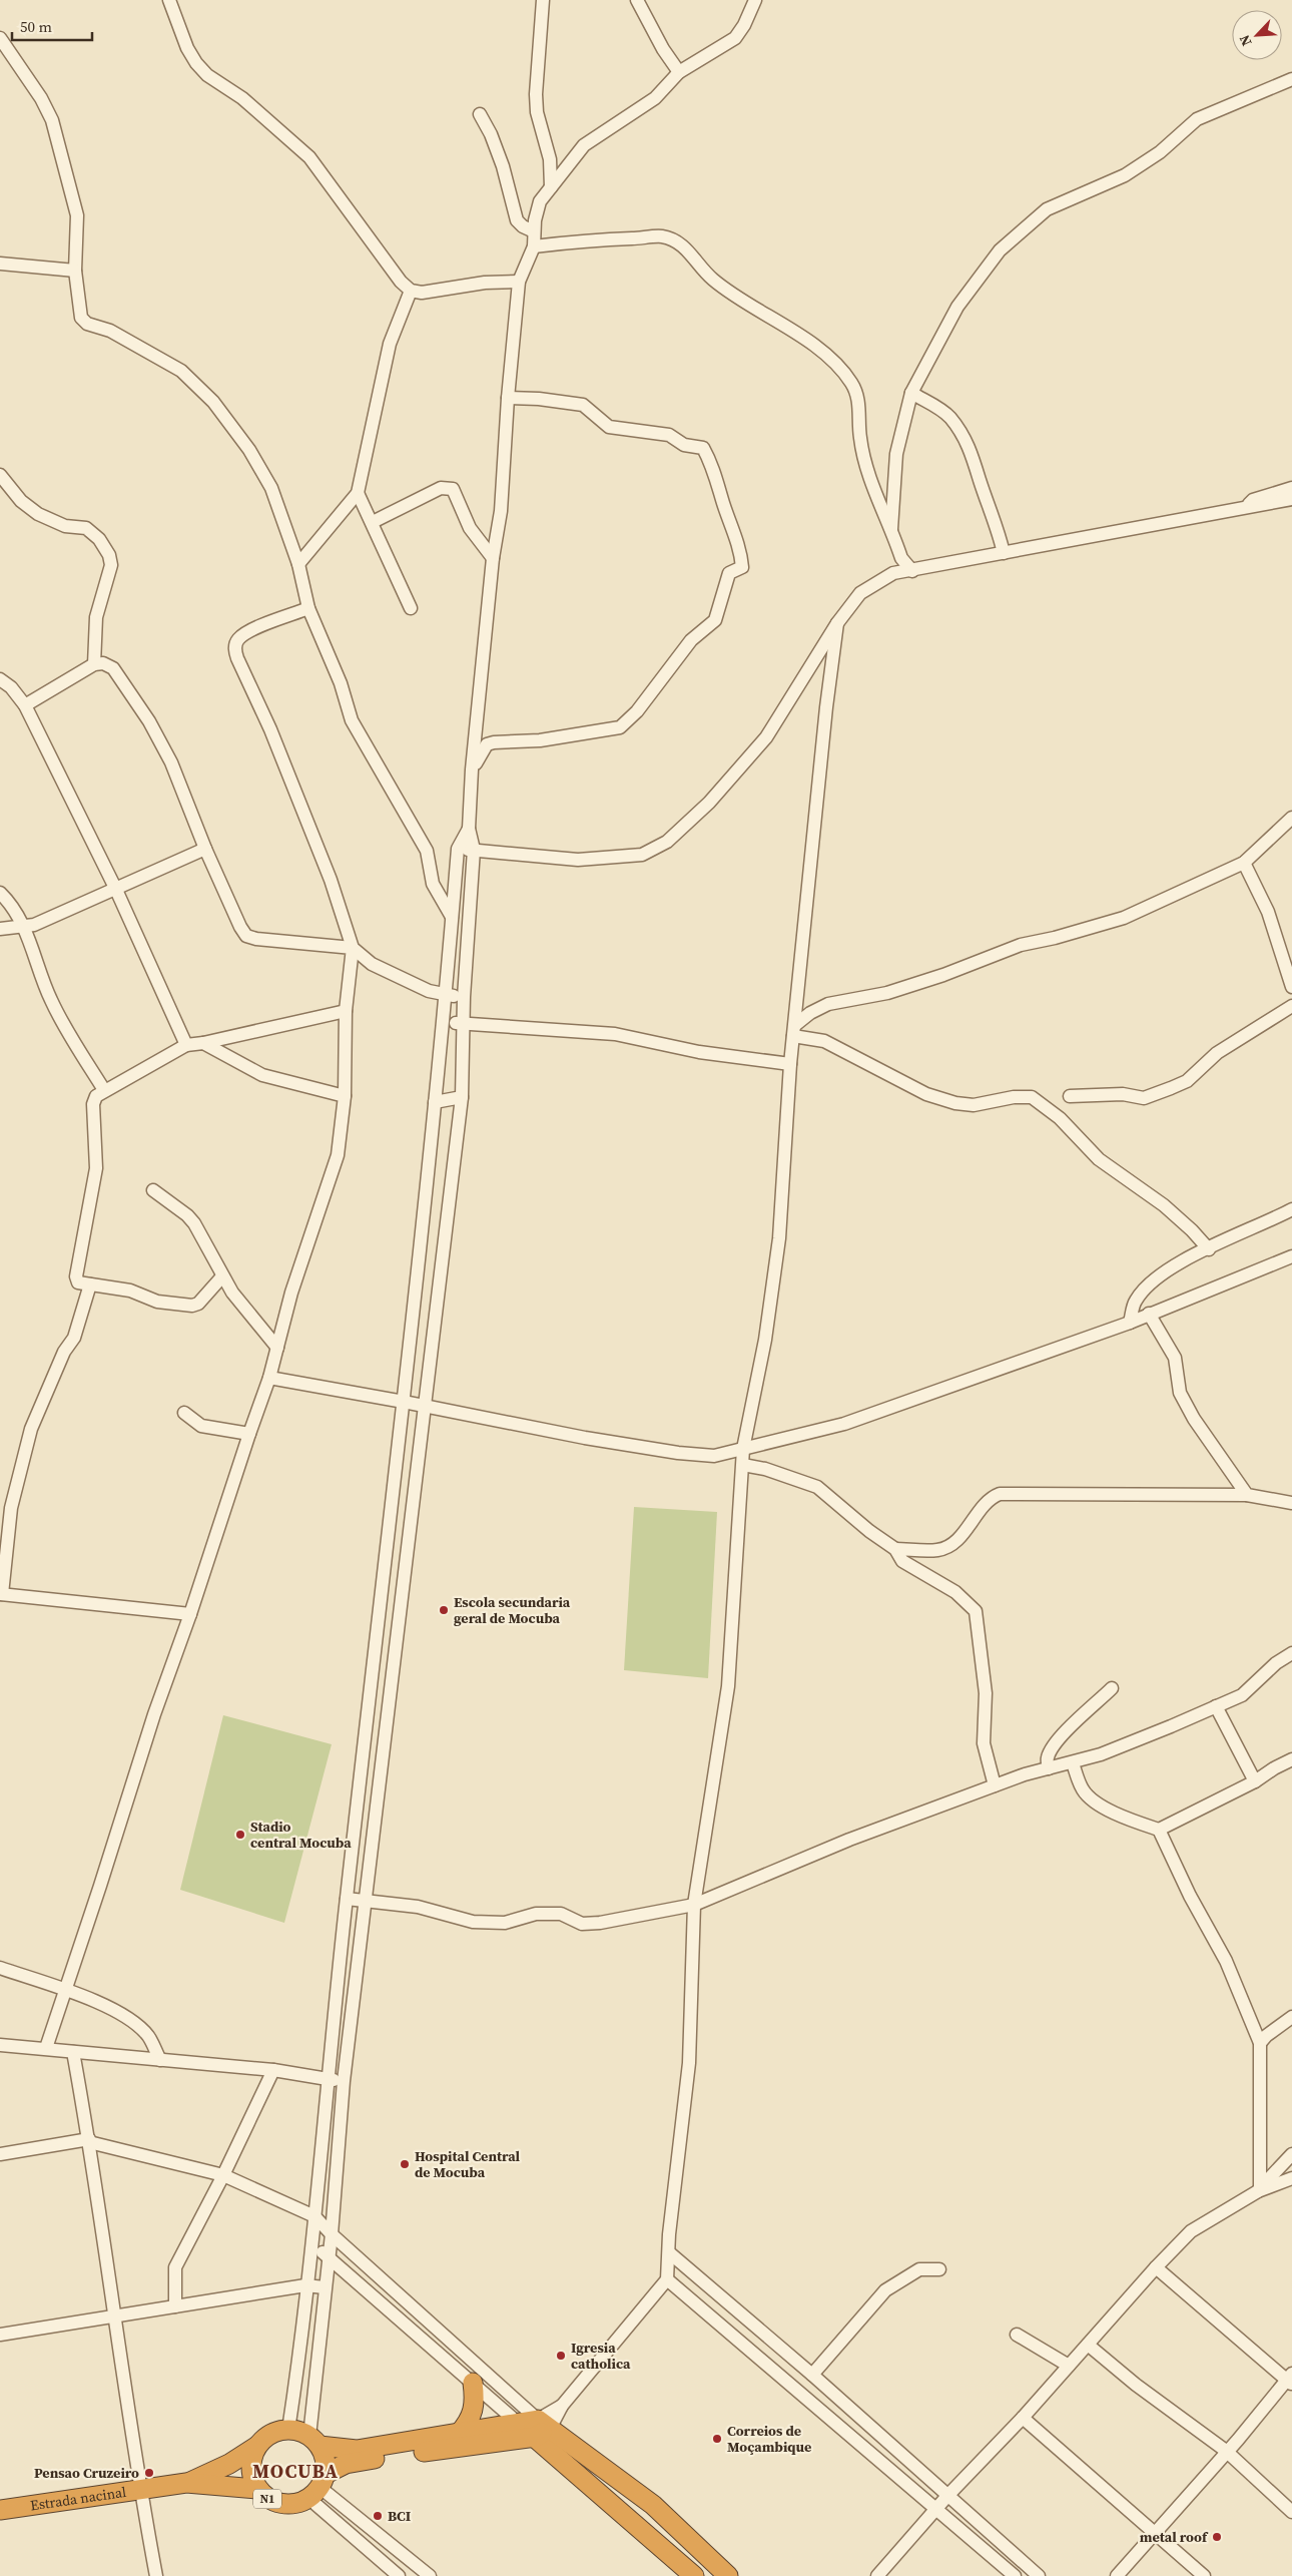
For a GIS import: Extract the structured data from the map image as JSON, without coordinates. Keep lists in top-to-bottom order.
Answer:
{
  "streets": {
    "highway": ["Estrada nacinal", "N1"]
  },
  "crossings": [
    ["Estrada nacinal", "N1"]
  ],
  "districts": ["MOCUBA"],
  "places": [
    "Escola secundaria geral de Mocuba",
    "Stadio central Mocuba",
    "Hospital Central de Mocuba",
    "Igresia catholica",
    "Correios de Moçambique",
    "Pensao Cruzeiro",
    "BCI",
    "metal roof"
  ],
  "scale_bar": "50 m",
  "north": "bottom left"
}
